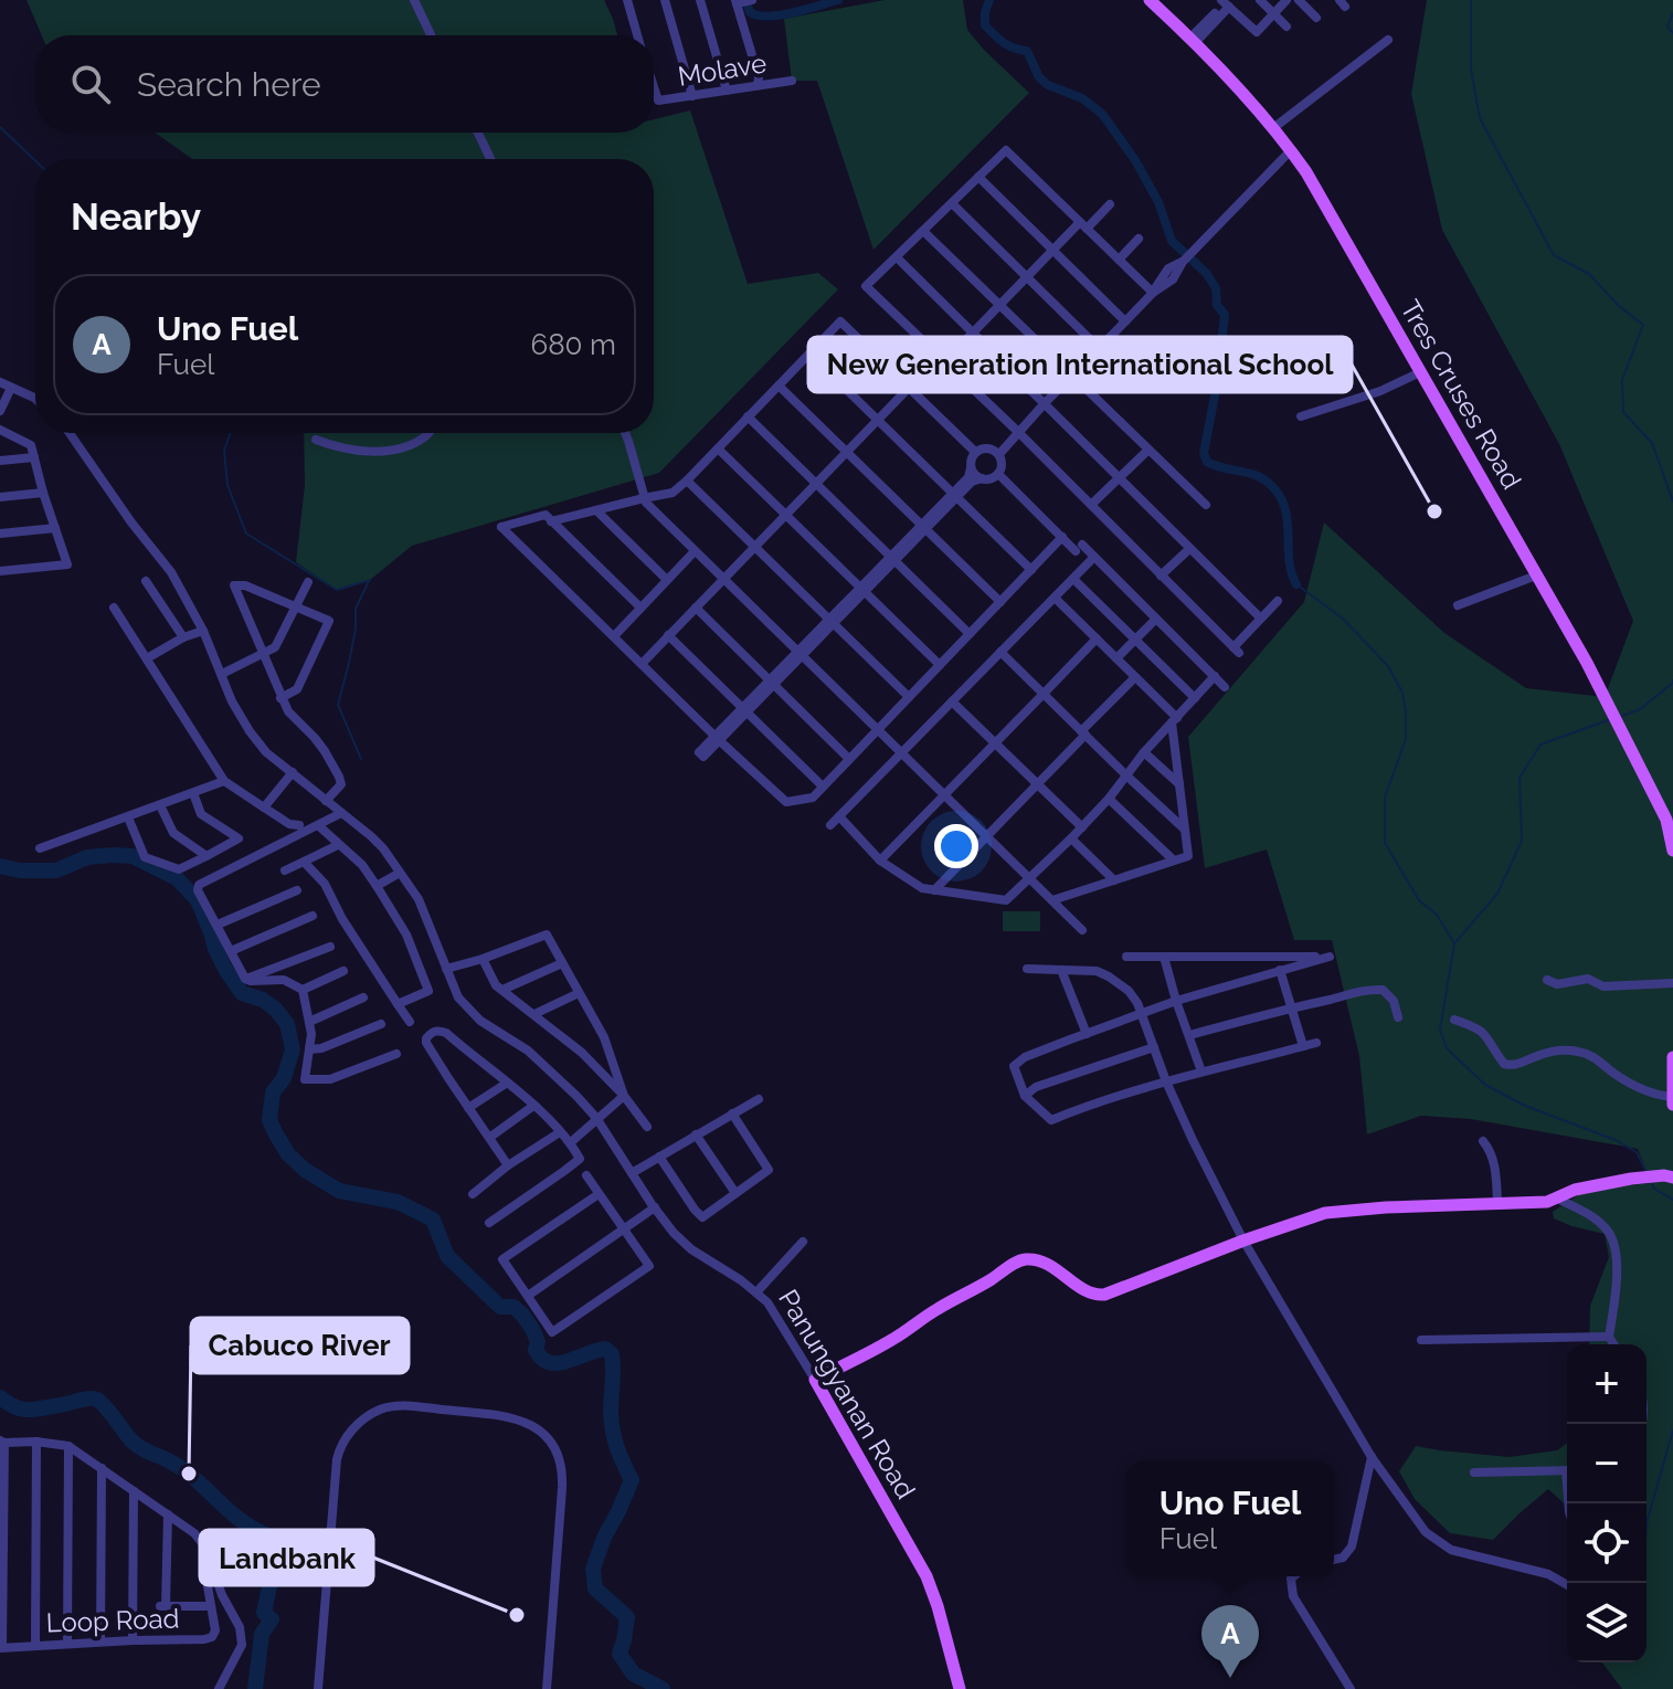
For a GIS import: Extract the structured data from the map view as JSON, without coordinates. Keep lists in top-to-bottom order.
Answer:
{
  "streets": {
    "main road": ["Tres Cruses Road", "Panungyanan Road"],
    "street": ["Molave", "Loop Road"]
  },
  "places": ["New Generation International School", "Cabuco River", "Landbank"],
  "page": {
    "search": "Search here",
    "heading": "Nearby",
    "list": [
      {
        "mark": "A",
        "name": "Uno Fuel",
        "note": "Fuel",
        "value": "680 m"
      }
    ],
    "map_buttons": ["+", "−"],
    "popup": ["Uno Fuel", "Fuel"],
    "pins": "A"
  }
}
